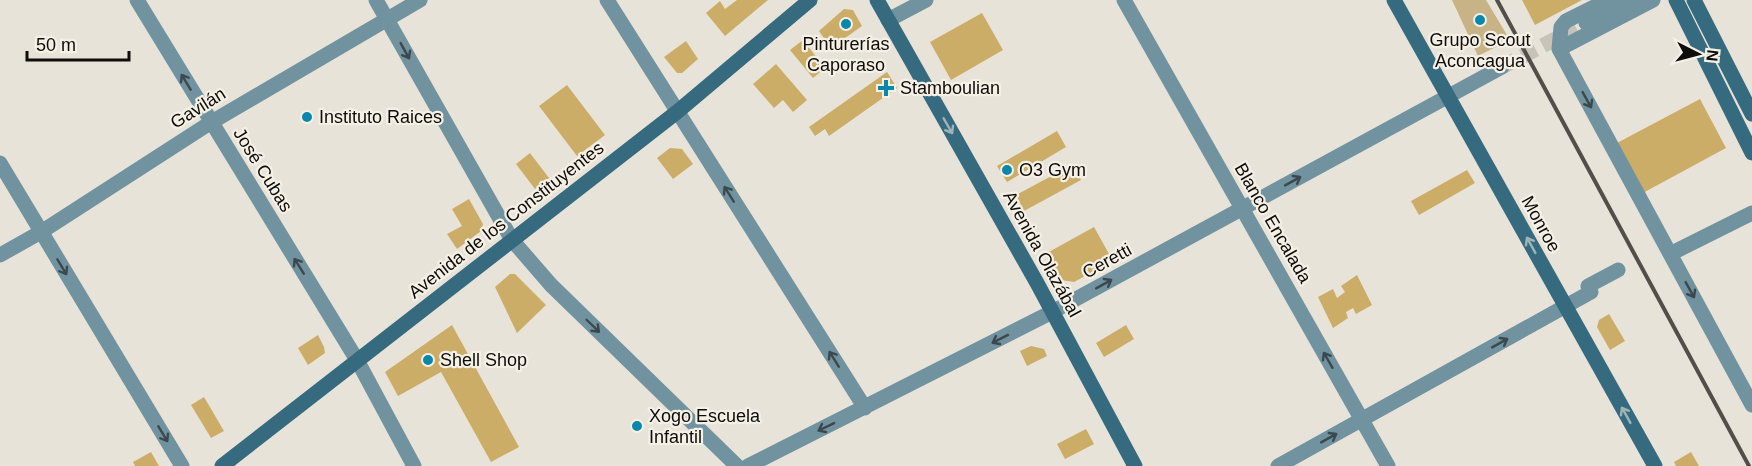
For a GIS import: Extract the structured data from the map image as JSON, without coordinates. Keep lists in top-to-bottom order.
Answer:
{
  "streets": {
    "main road": ["Avenida de los Constituyentes", "Monroe", "Avenida Olazábal"],
    "street": [
      "Gavilán",
      "José Cubas",
      "Blanco Encalada",
      "Ceretti"
    ]
  },
  "crossings": [
    ["Gavilán", "José Cubas"],
    ["José Cubas", "Avenida de los Constituyentes"],
    ["Blanco Encalada", "Ceretti"],
    ["Monroe", "Ceretti"],
    ["Avenida Olazábal", "Ceretti"]
  ],
  "one_way": [
    "José Cubas",
    "Blanco Encalada",
    "Monroe",
    "Avenida Olazábal"
  ],
  "places": {
    "other": [
      "Grupo Scout Aconcagua",
      "Pinturerías Caporaso",
      "Instituto Raices",
      "O3 Gym",
      "Shell Shop",
      "Xogo Escuela Infantil"
    ],
    "health": ["Stamboulian"]
  },
  "scale_bar": "50 m",
  "north": "right"
}
